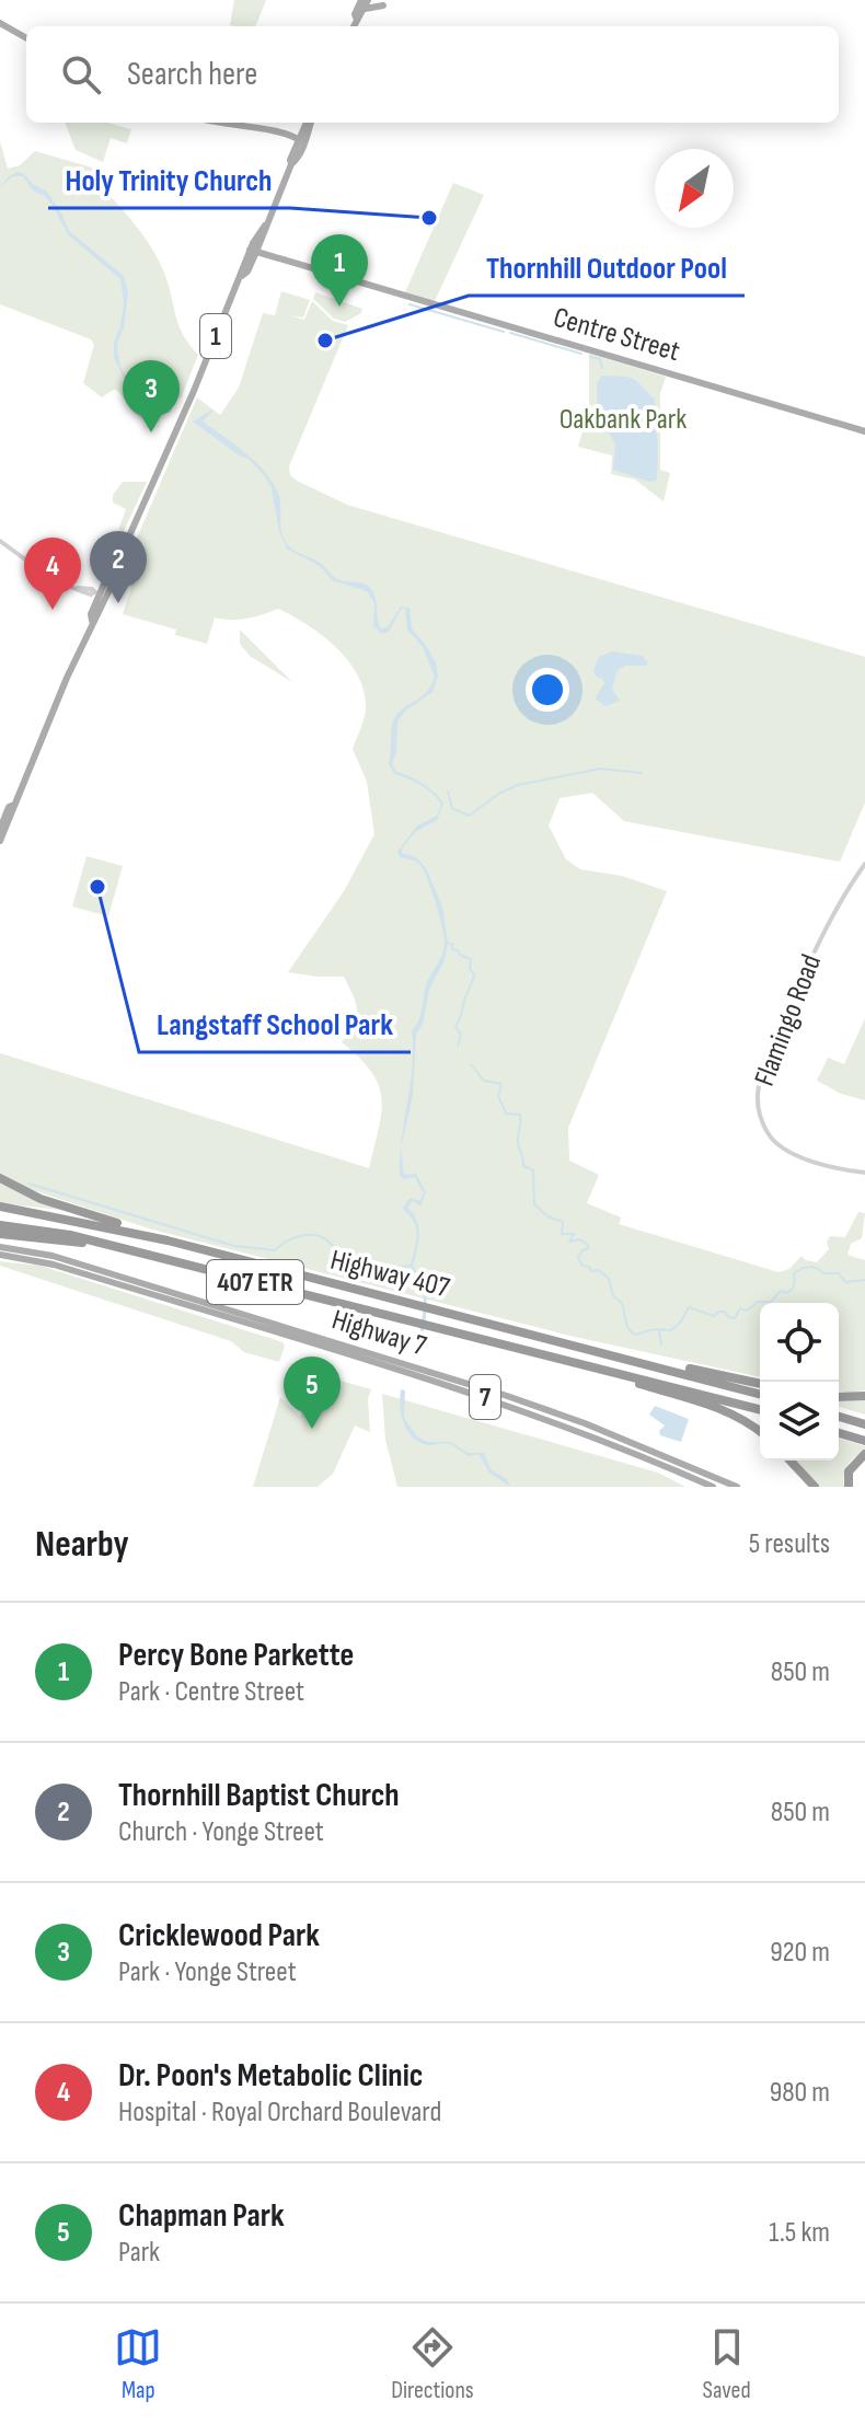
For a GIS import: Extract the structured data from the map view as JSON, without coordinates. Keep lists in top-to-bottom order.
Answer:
{
  "streets": {
    "highway": ["Highway 407", "407 ETR"],
    "main road": [
      "Centre Street",
      "1",
      "Highway 7",
      "7"
    ],
    "street": ["Flamingo Road"]
  },
  "crossings": [
    ["Centre Street", "1"]
  ],
  "parks": ["Oakbank Park"],
  "places": ["Holy Trinity Church", "Thornhill Outdoor Pool", "Langstaff School Park"],
  "north": "bottom left",
  "page": {
    "search": "Search here",
    "pins": [
      "1",
      "3",
      "2",
      "4",
      "5"
    ],
    "heading": ["Nearby", "5 results"],
    "list": [
      {
        "mark": "1",
        "name": "Percy Bone Parkette",
        "note": "Park · Centre Street",
        "value": "850 m"
      },
      {
        "mark": "2",
        "name": "Thornhill Baptist Church",
        "note": "Church · Yonge Street",
        "value": "850 m"
      },
      {
        "mark": "3",
        "name": "Cricklewood Park",
        "note": "Park · Yonge Street",
        "value": "920 m"
      },
      {
        "mark": "4",
        "name": "Dr. Poon's Metabolic Clinic",
        "note": "Hospital · Royal Orchard Boulevard",
        "value": "980 m"
      },
      {
        "mark": "5",
        "name": "Chapman Park",
        "note": "Park",
        "value": "1.5 km"
      }
    ],
    "nav": ["Map", "Directions", "Saved"]
  }
}
